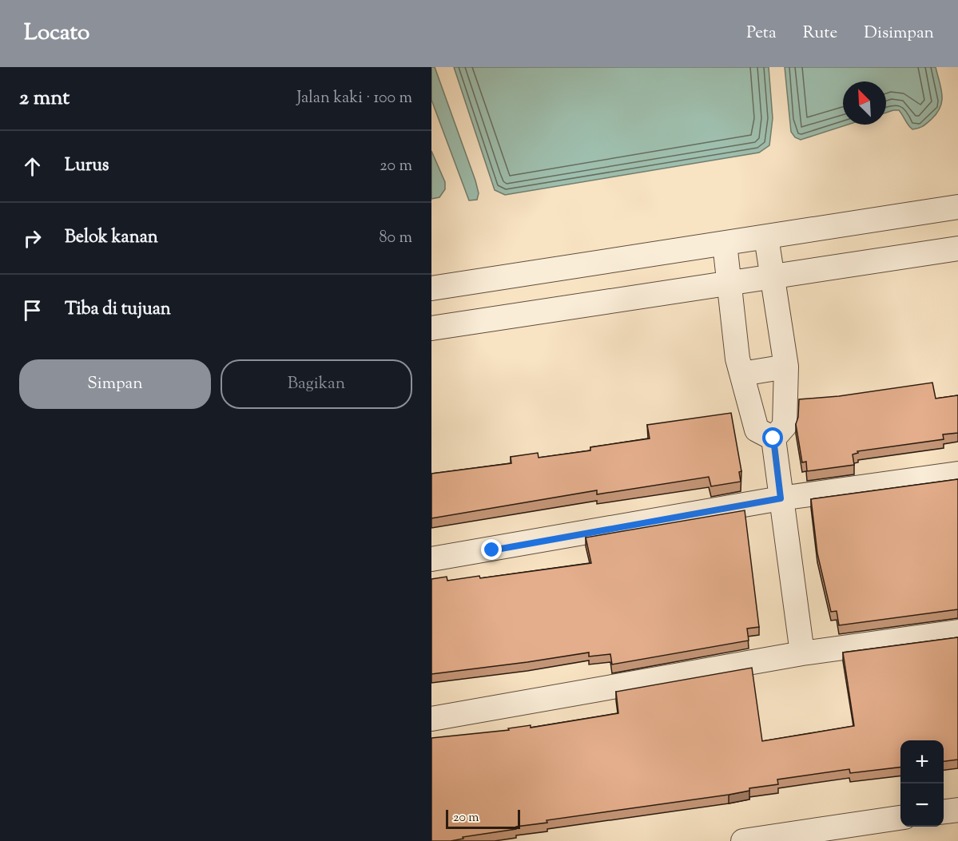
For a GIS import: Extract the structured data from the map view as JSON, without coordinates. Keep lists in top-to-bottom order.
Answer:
{
  "scale_bar": "20 m",
  "north": "top left",
  "page": {
    "header": "Locato",
    "nav": ["Peta", "Rute", "Disimpan"],
    "heading": ["2 mnt", "Jalan kaki · 100 m"],
    "list": [
      ["Lurus", "20 m"],
      ["Belok kanan", "80 m"],
      "Tiba di tujuan"
    ],
    "buttons": ["Simpan", "Bagikan"],
    "map_buttons": ["+", "−"],
    "scale": "20 m"
  }
}
